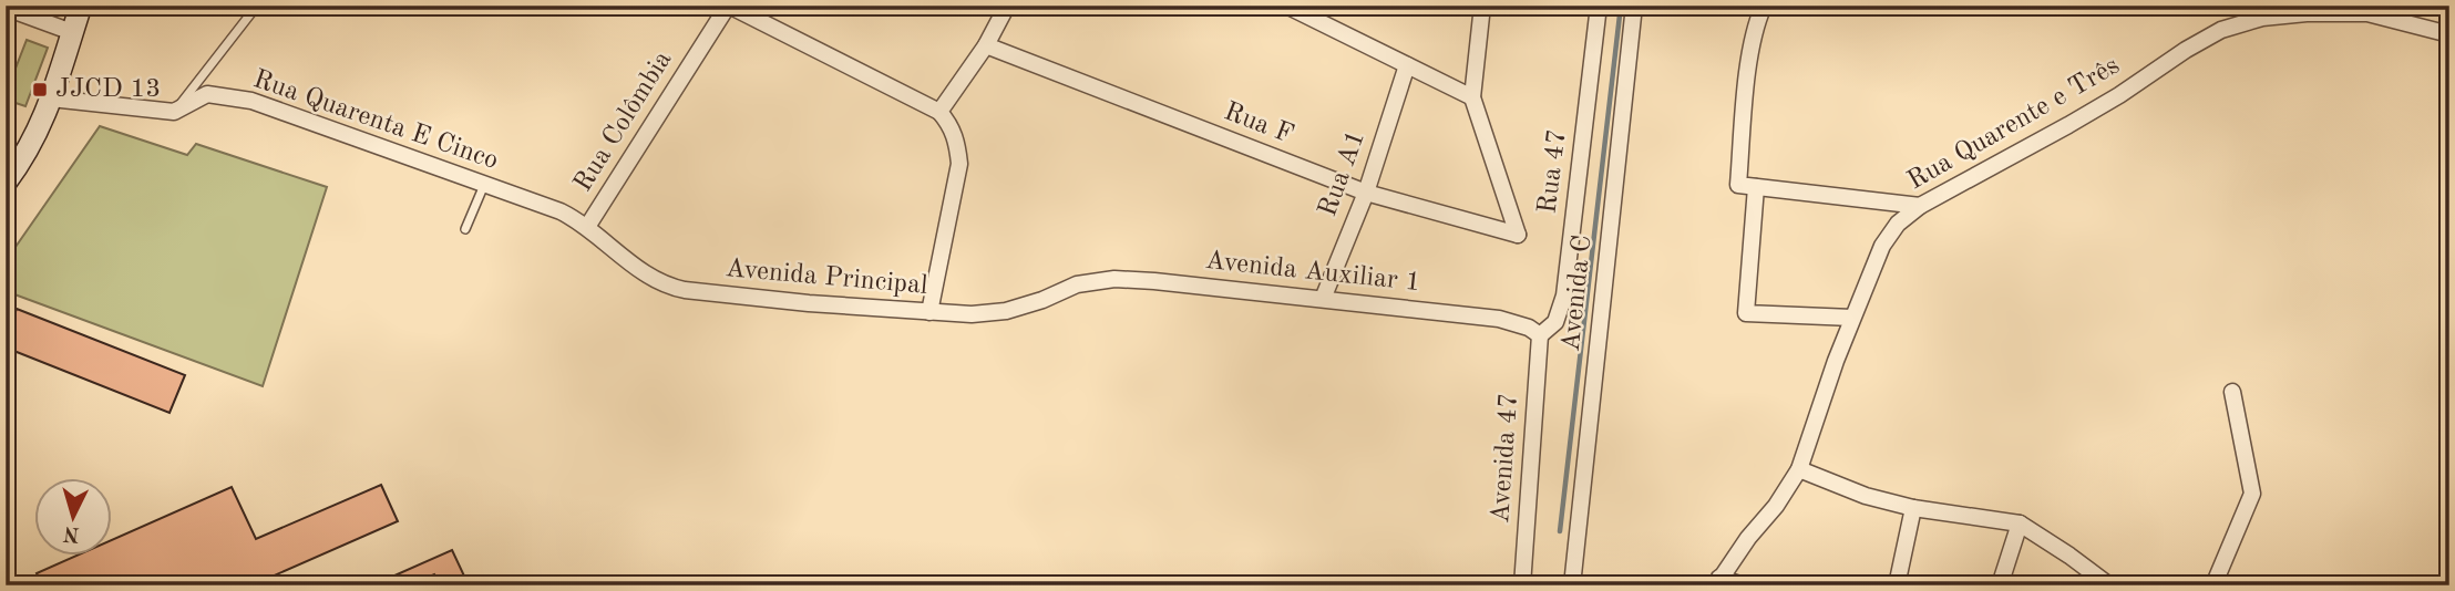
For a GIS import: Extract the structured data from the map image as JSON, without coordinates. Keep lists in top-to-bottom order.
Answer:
{
  "streets": {
    "street": [
      "Rua Quarenta E Cinco",
      "Rua Colômbia",
      "Rua F",
      "Rua Quarente e Três",
      "Rua 47",
      "Rua A1",
      "Avenida Auxiliar 1",
      "Avenida Principal",
      "Avenida C",
      "Avenida 47"
    ]
  },
  "crossings": [
    ["Rua Quarenta E Cinco", "Rua Colômbia"],
    ["Rua Quarenta E Cinco", "Avenida Principal"],
    ["Rua Colômbia", "Avenida Principal"],
    ["Rua F", "Rua A1"],
    ["Rua 47", "Avenida Auxiliar 1"],
    ["Rua 47", "Avenida 47"],
    ["Rua A1", "Avenida Auxiliar 1"],
    ["Avenida Auxiliar 1", "Avenida Principal"],
    ["Avenida Auxiliar 1", "Avenida 47"]
  ],
  "places": {
    "transit": ["JJCD 13"]
  },
  "north": "bottom"
}
